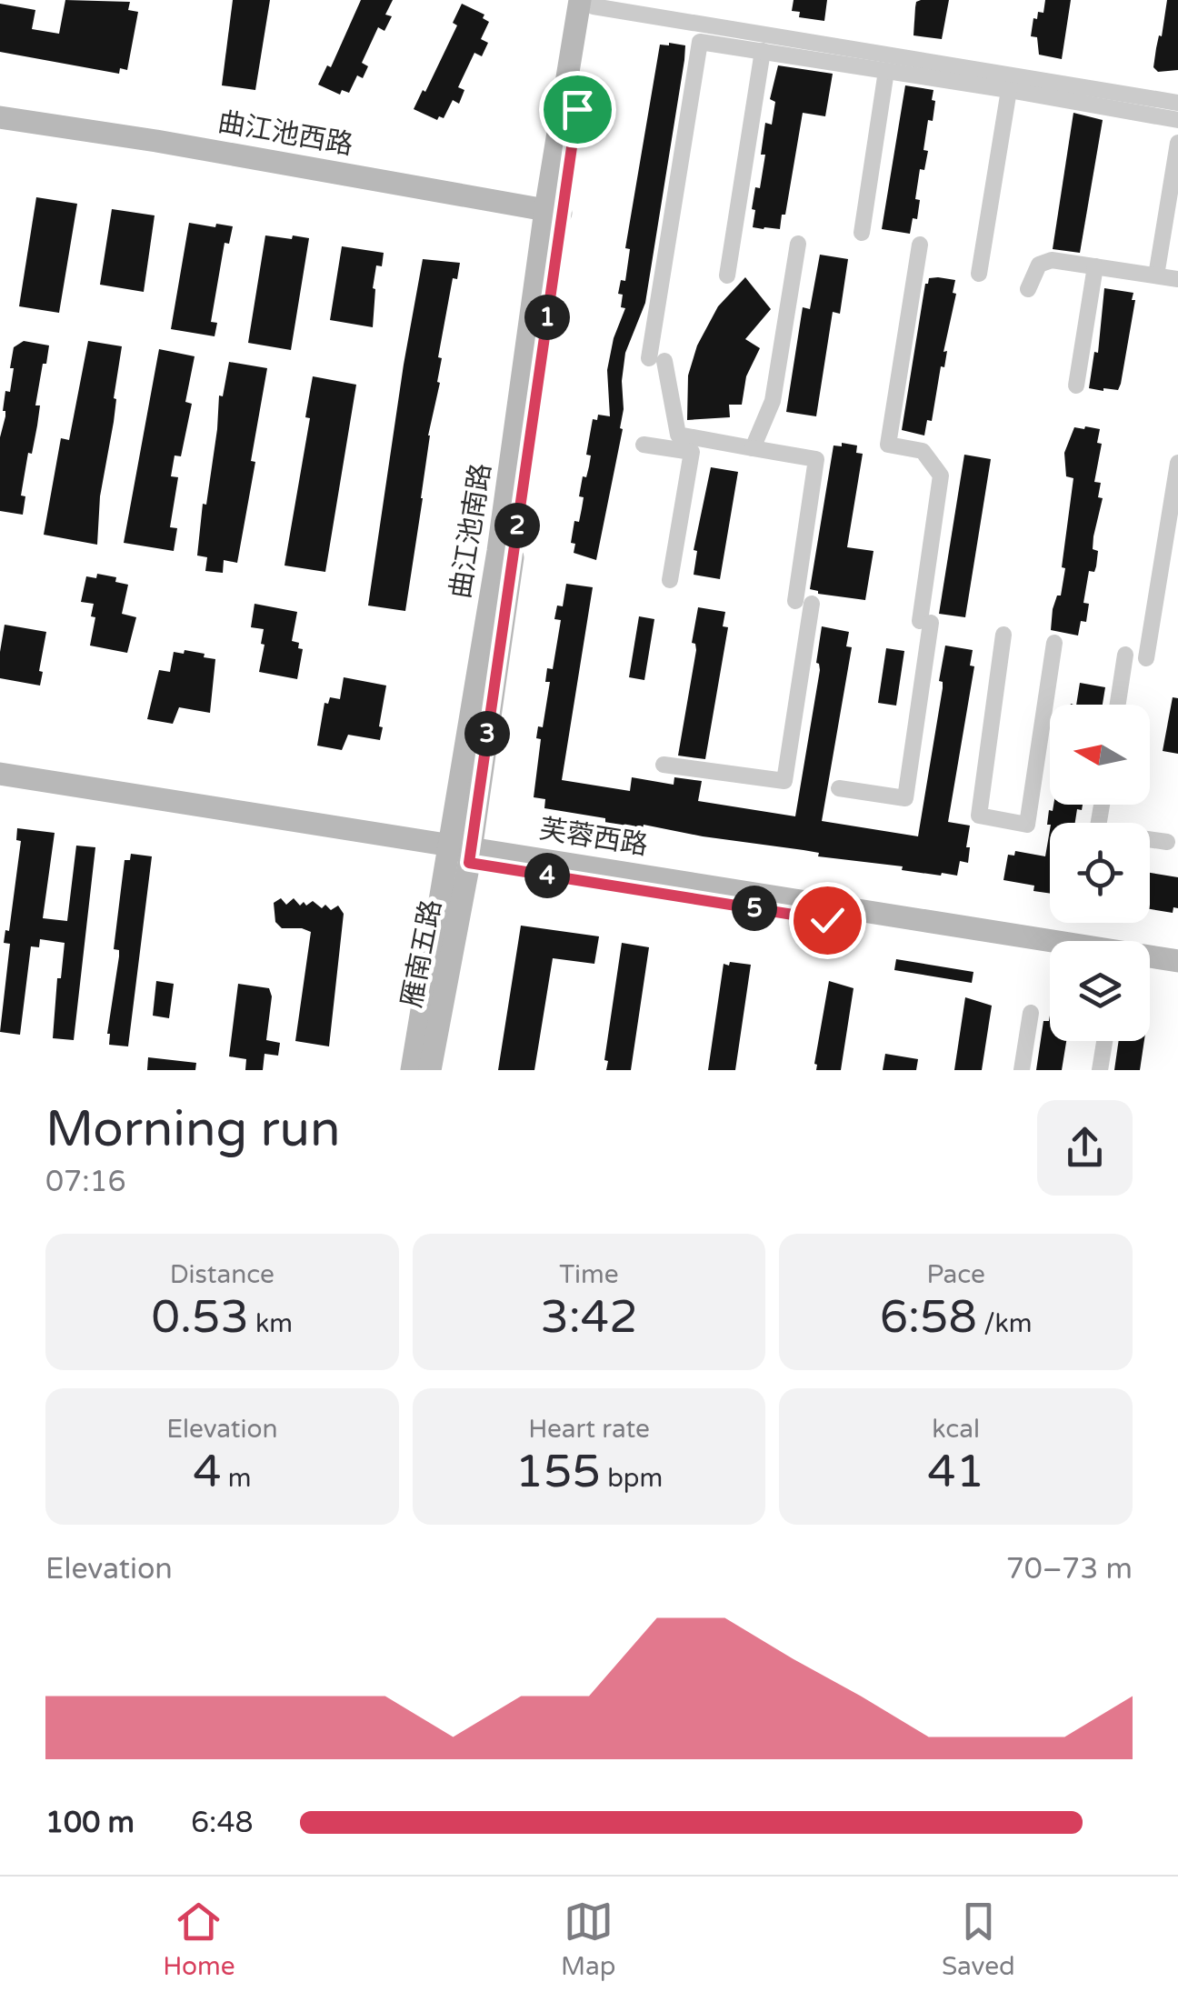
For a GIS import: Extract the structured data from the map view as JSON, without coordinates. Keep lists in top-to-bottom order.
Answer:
{
  "streets": {
    "main road": [
      "曲江池西路",
      "曲江池南路",
      "芙蓉西路",
      "雁南五路"
    ]
  },
  "crossings": [
    ["曲江池西路", "曲江池南路"],
    ["曲江池南路", "芙蓉西路"],
    ["曲江池南路", "雁南五路"],
    ["芙蓉西路", "雁南五路"]
  ],
  "north": "left",
  "page": {
    "pins": [
      "1",
      "2",
      "3",
      "4",
      "5"
    ],
    "heading": ["Morning run", "07:16"],
    "stats": [
      ["Distance", "0.53 km"],
      ["Time", "3:42"],
      ["Pace", "6:58 /km"],
      ["Elevation", "4 m"],
      ["Heart rate", "155 bpm"],
      ["kcal", "41"]
    ],
    "chart": ["Elevation", "70–73 m"],
    "list": [
      {
        "name": "100 m",
        "note": "6:48"
      }
    ],
    "tabs": ["Home", "Map", "Saved"]
  }
}
